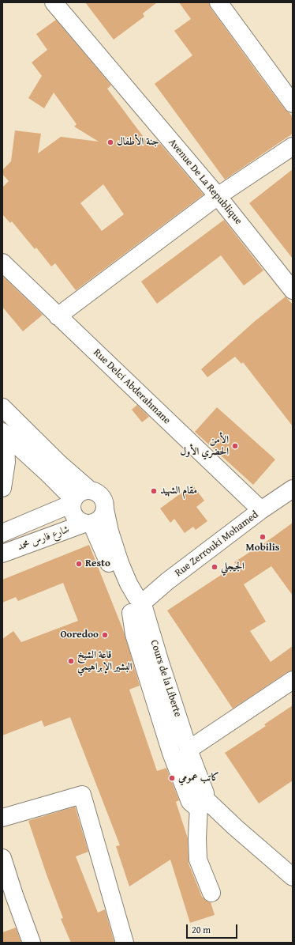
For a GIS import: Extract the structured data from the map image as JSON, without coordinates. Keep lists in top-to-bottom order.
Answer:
{
  "streets": {
    "street": [
      "Avenue De La Republique",
      "Rue Delci Abderahmane",
      "شارع فارس محمد",
      "Rue Zerrouki Mohamed",
      "Cours de la Liberte"
    ]
  },
  "crossings": [
    ["Rue Delci Abderahmane", "Rue Zerrouki Mohamed"],
    ["شارع فارس محمد", "Cours de la Liberte"],
    ["Rue Zerrouki Mohamed", "Cours de la Liberte"]
  ],
  "places": [
    "جنة الأطفال",
    "الأمن الحضري الأول",
    "مقام الشهيد",
    "Mobilis",
    "Resto",
    "الجيجلي",
    "Ooredoo",
    "قاعة الشيخ البشير الإبراهيمي",
    "كاتب عمومي"
  ],
  "scale_bar": "20 m"
}
